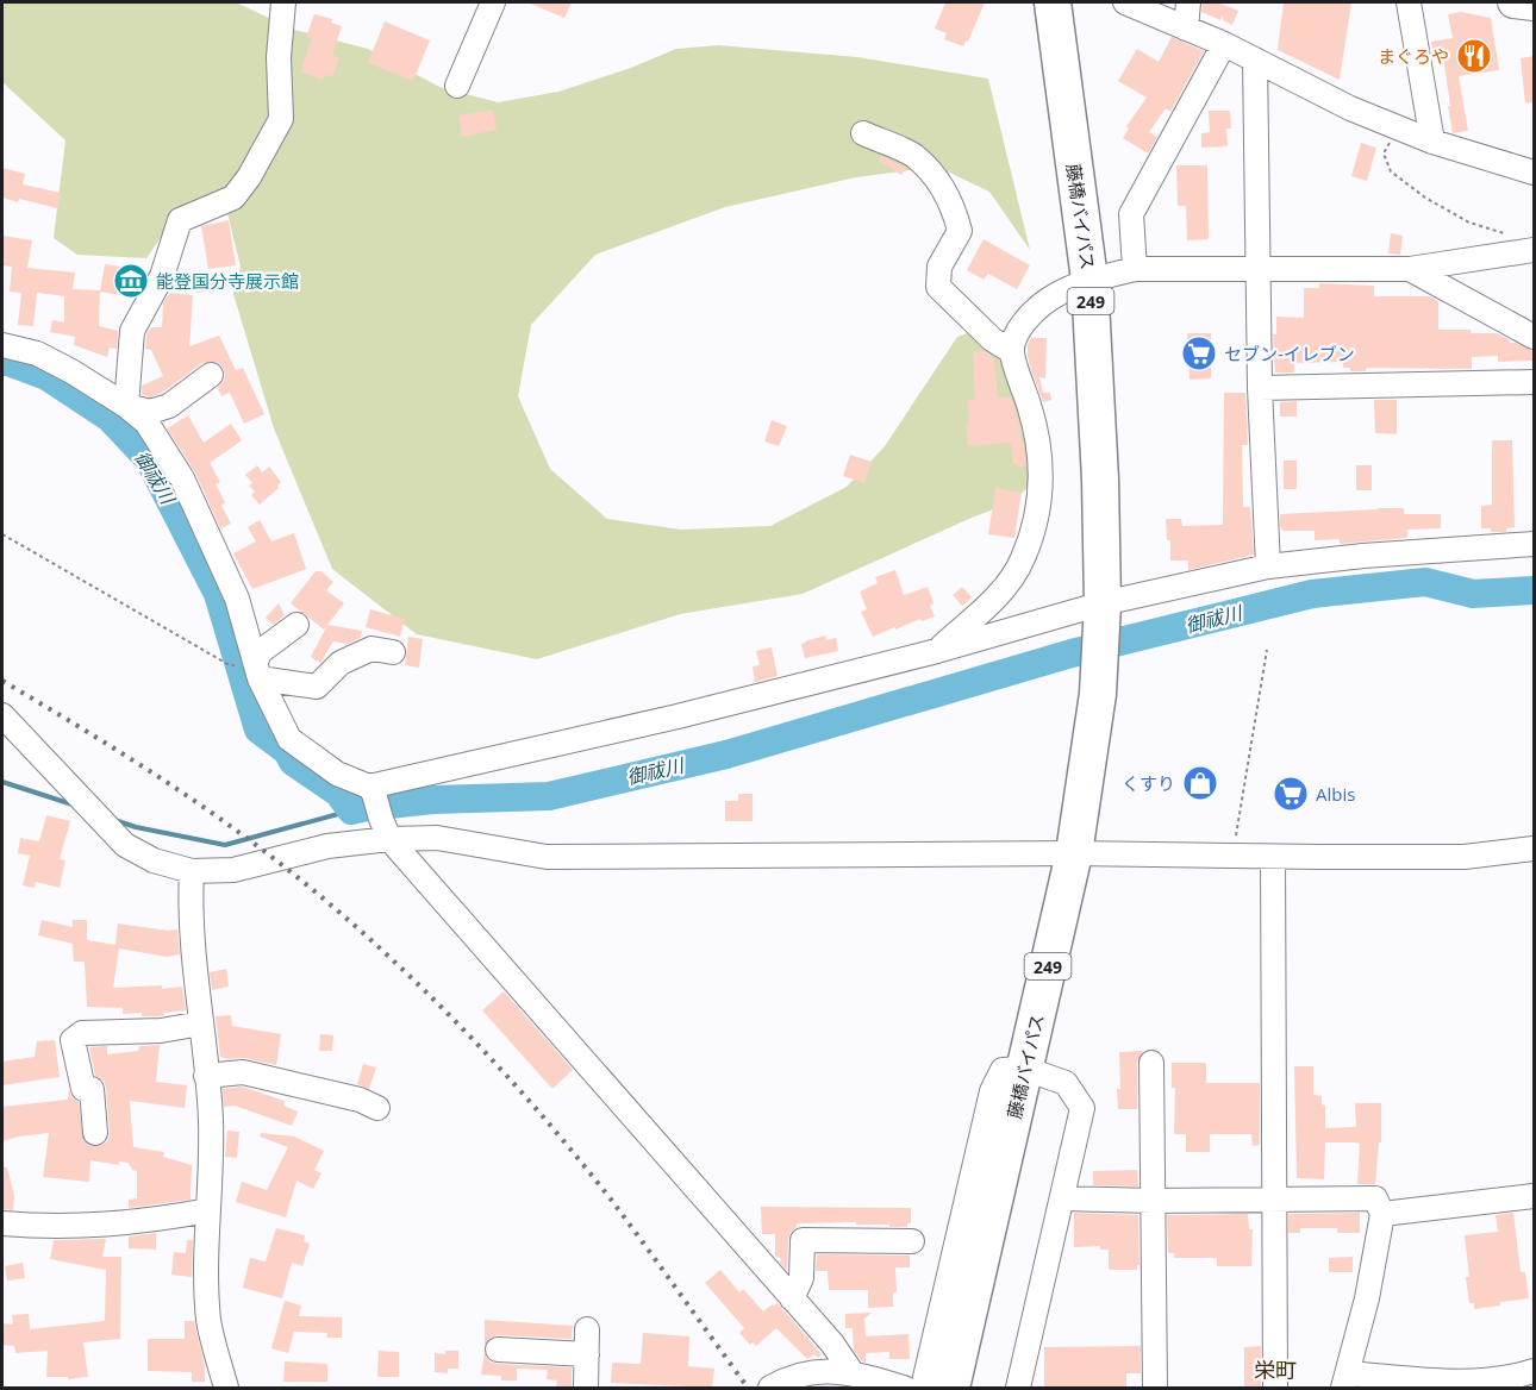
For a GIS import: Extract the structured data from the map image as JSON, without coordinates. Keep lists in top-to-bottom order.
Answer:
{
  "streets": {
    "highway": ["藤橋バイパス", "249"]
  },
  "districts": ["栄町"],
  "water": ["御祓川"],
  "places": {
    "restaurant": ["まぐろや"],
    "museum": ["能登国分寺展示館"],
    "supermarket": ["セブン-イレブン", "Albis"],
    "shop": ["くすり"]
  }
}
